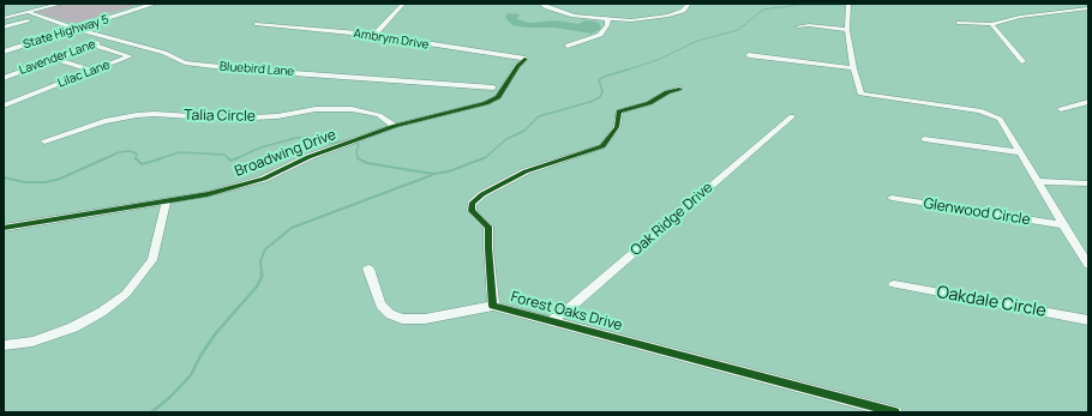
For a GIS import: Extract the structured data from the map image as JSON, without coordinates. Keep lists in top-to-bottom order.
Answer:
{
  "streets": {
    "main road": ["State Highway 5"],
    "street": [
      "Ambrym Drive",
      "Lavender Lane",
      "Bluebird Lane",
      "Lilac Lane",
      "Talia Circle",
      "Broadwing Drive",
      "Glenwood Circle",
      "Oak Ridge Drive",
      "Oakdale Circle",
      "Forest Oaks Drive"
    ]
  },
  "crossings": [
    ["State Highway 5", "Bluebird Lane"],
    ["Ambrym Drive", "Broadwing Drive"],
    ["Lavender Lane", "Bluebird Lane"],
    ["Lavender Lane", "Lilac Lane"],
    ["Talia Circle", "Broadwing Drive"],
    ["Oak Ridge Drive", "Forest Oaks Drive"]
  ]
}
